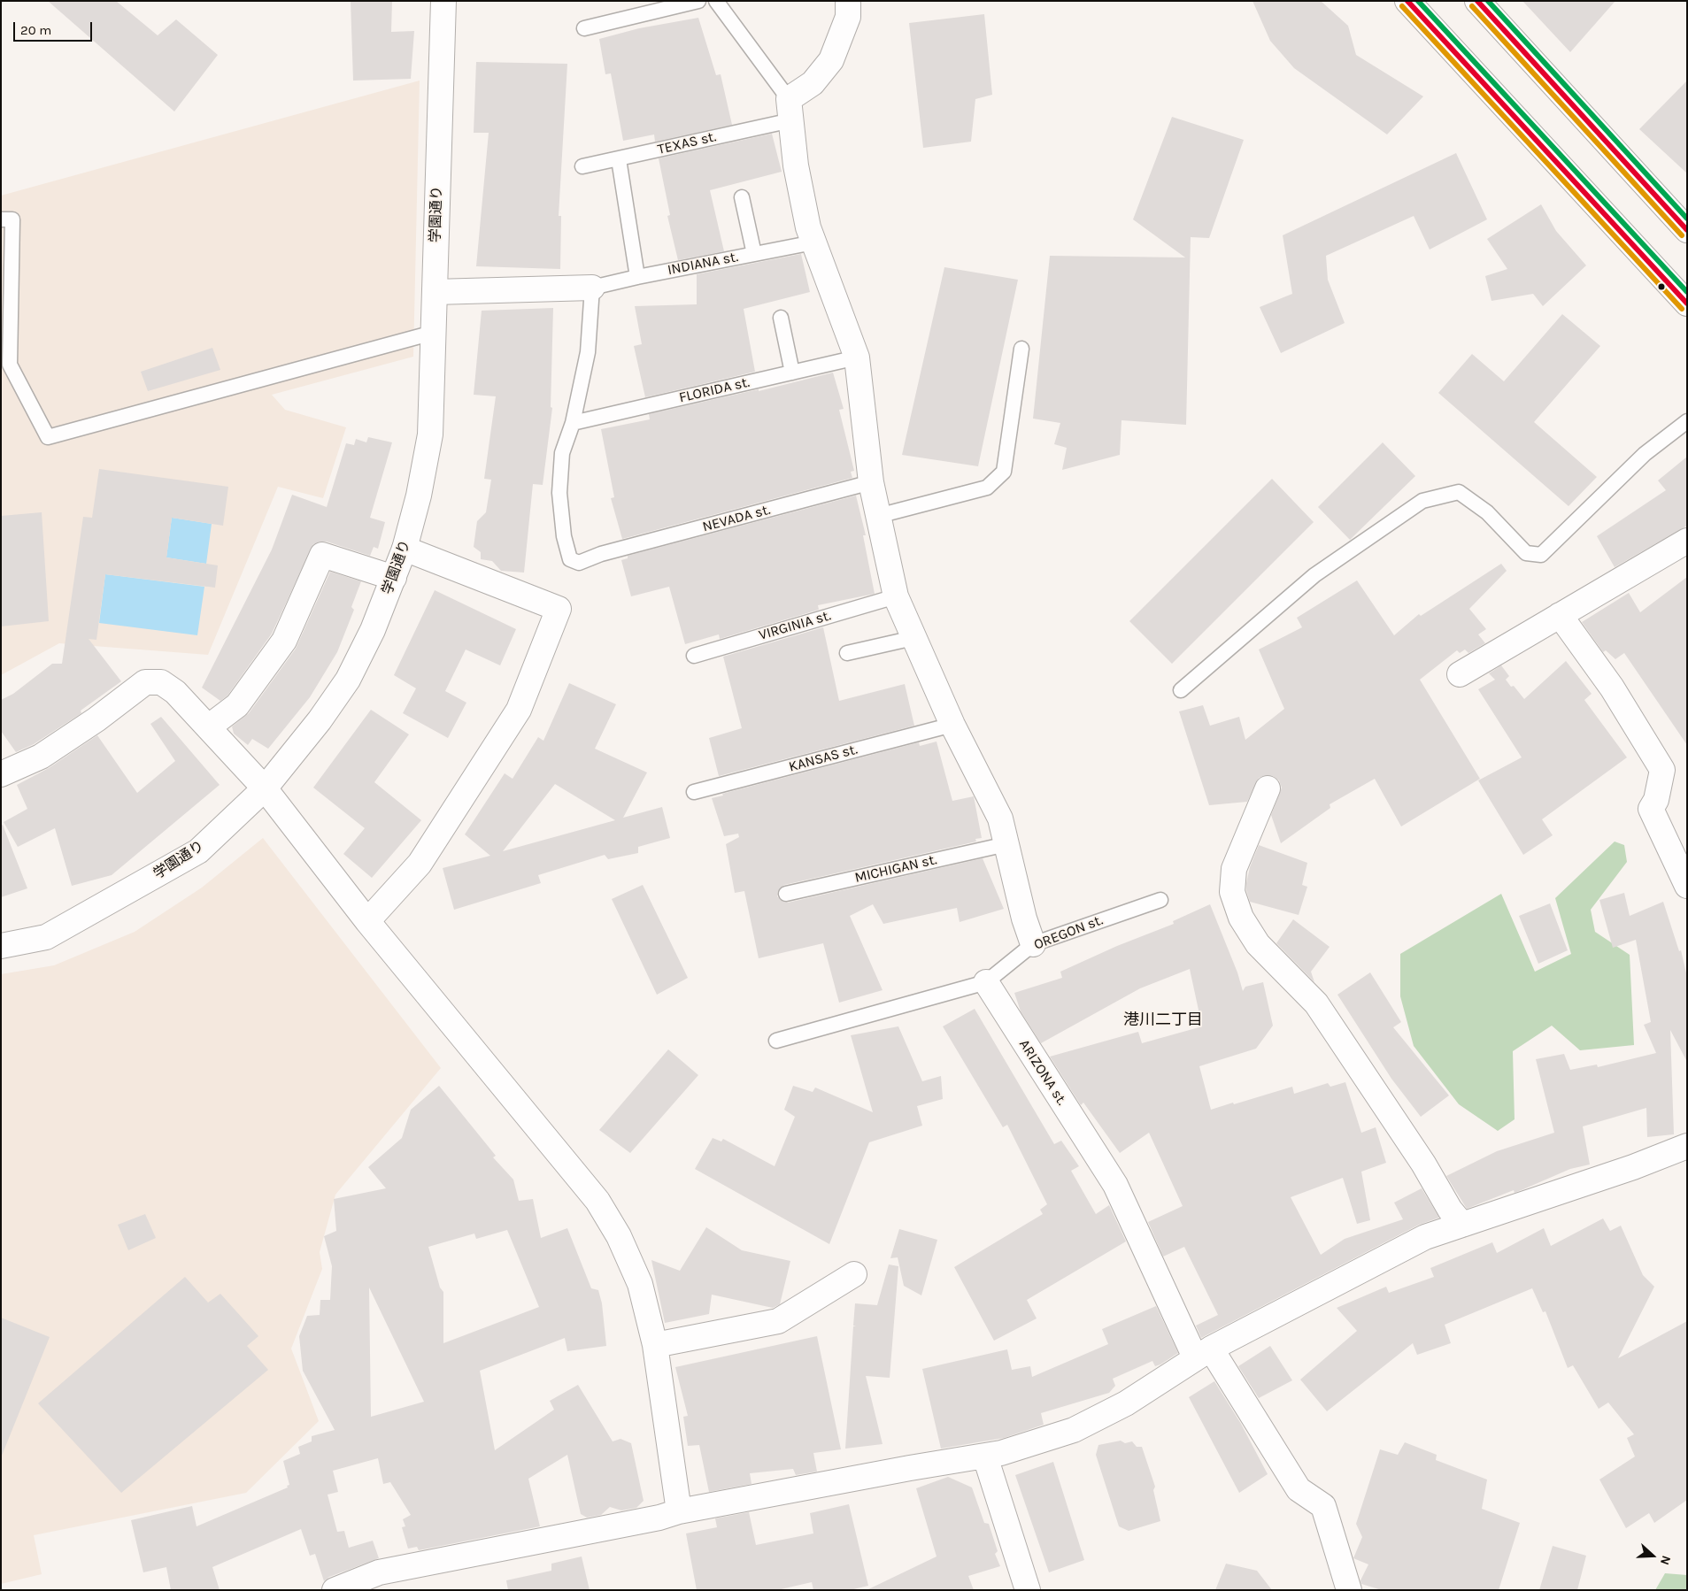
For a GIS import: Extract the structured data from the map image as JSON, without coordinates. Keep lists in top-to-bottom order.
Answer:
{
  "streets": {
    "main road": ["学園通り", "ARIZONA st."],
    "lane": [
      "TEXAS st.",
      "INDIANA st.",
      "FLORIDA st.",
      "NEVADA st.",
      "VIRGINIA st.",
      "KANSAS st.",
      "MICHIGAN st.",
      "OREGON st."
    ]
  },
  "crossings": [
    ["FLORIDA st.", "NEVADA st."],
    ["OREGON st.", "ARIZONA st."]
  ],
  "districts": ["港川二丁目"],
  "scale_bar": "20 m",
  "north": "right"
}
